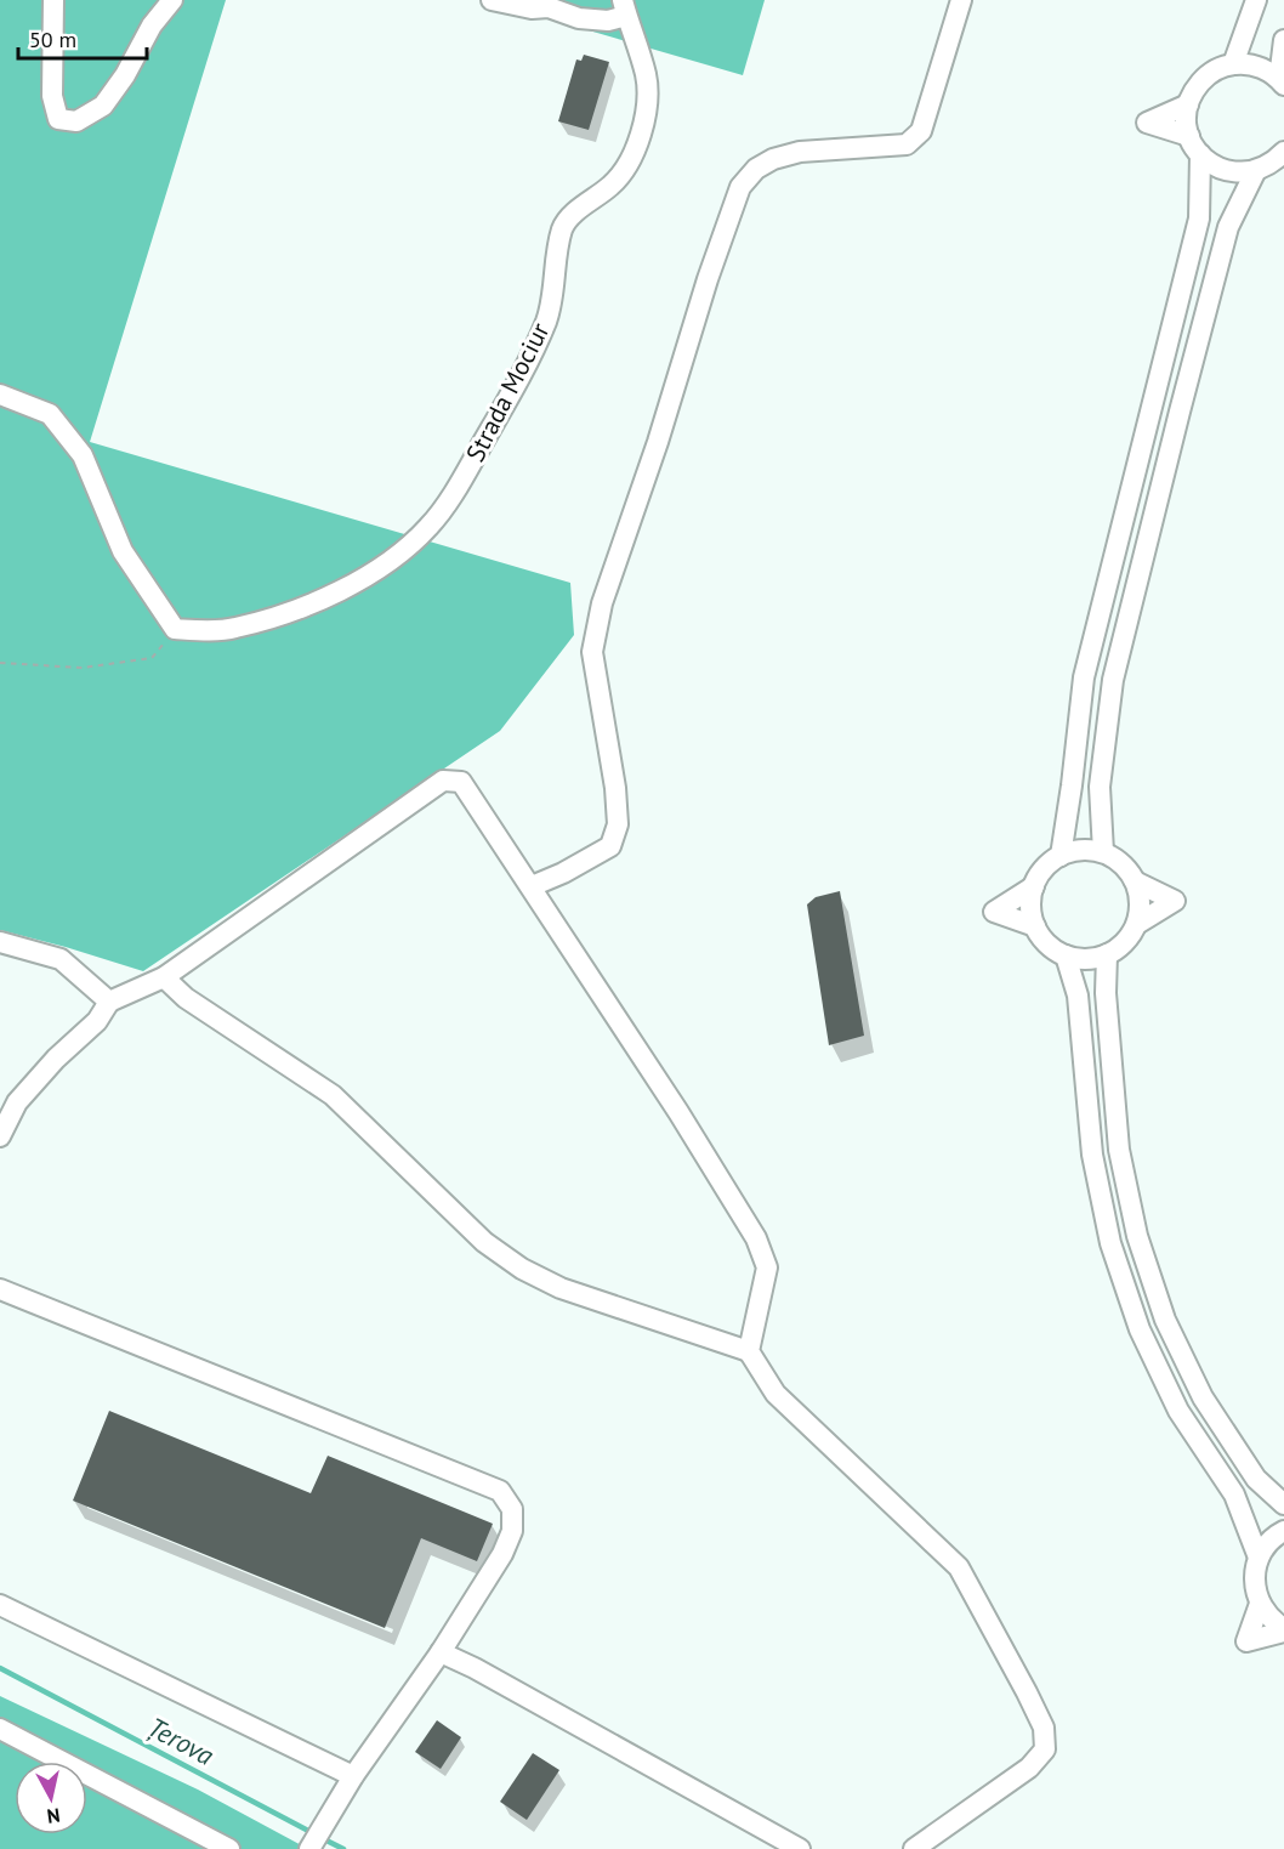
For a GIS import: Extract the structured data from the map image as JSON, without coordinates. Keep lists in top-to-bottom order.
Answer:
{
  "streets": {
    "street": ["Strada Mociur"]
  },
  "water": ["Țerova"],
  "scale_bar": "50 m",
  "north": "bottom"
}
